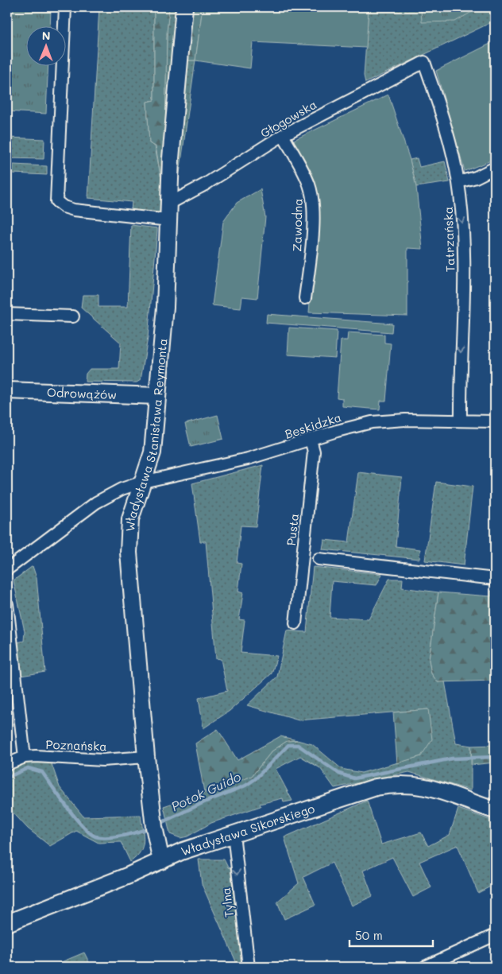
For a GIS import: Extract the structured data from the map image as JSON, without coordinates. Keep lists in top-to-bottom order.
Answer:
{
  "streets": {
    "street": [
      "Głogowska",
      "Zawodna",
      "Tatrzańska",
      "Odrowążów",
      "Beskidzka",
      "Władysława Stanisława Reymonta",
      "Pusta",
      "Poznańska",
      "Władysława Sikorskiego",
      "Tylna"
    ]
  },
  "crossings": [
    ["Głogowska", "Zawodna"],
    ["Głogowska", "Tatrzańska"],
    ["Głogowska", "Władysława Stanisława Reymonta"],
    ["Tatrzańska", "Beskidzka"],
    ["Odrowążów", "Władysława Stanisława Reymonta"],
    ["Beskidzka", "Władysława Stanisława Reymonta"],
    ["Beskidzka", "Pusta"],
    ["Władysława Stanisława Reymonta", "Poznańska"],
    ["Władysława Stanisława Reymonta", "Władysława Sikorskiego"],
    ["Władysława Sikorskiego", "Tylna"]
  ],
  "one_way": ["Tatrzańska", "Tylna"],
  "water": ["Potok Guido"],
  "scale_bar": "50 m",
  "north": "top"
}
